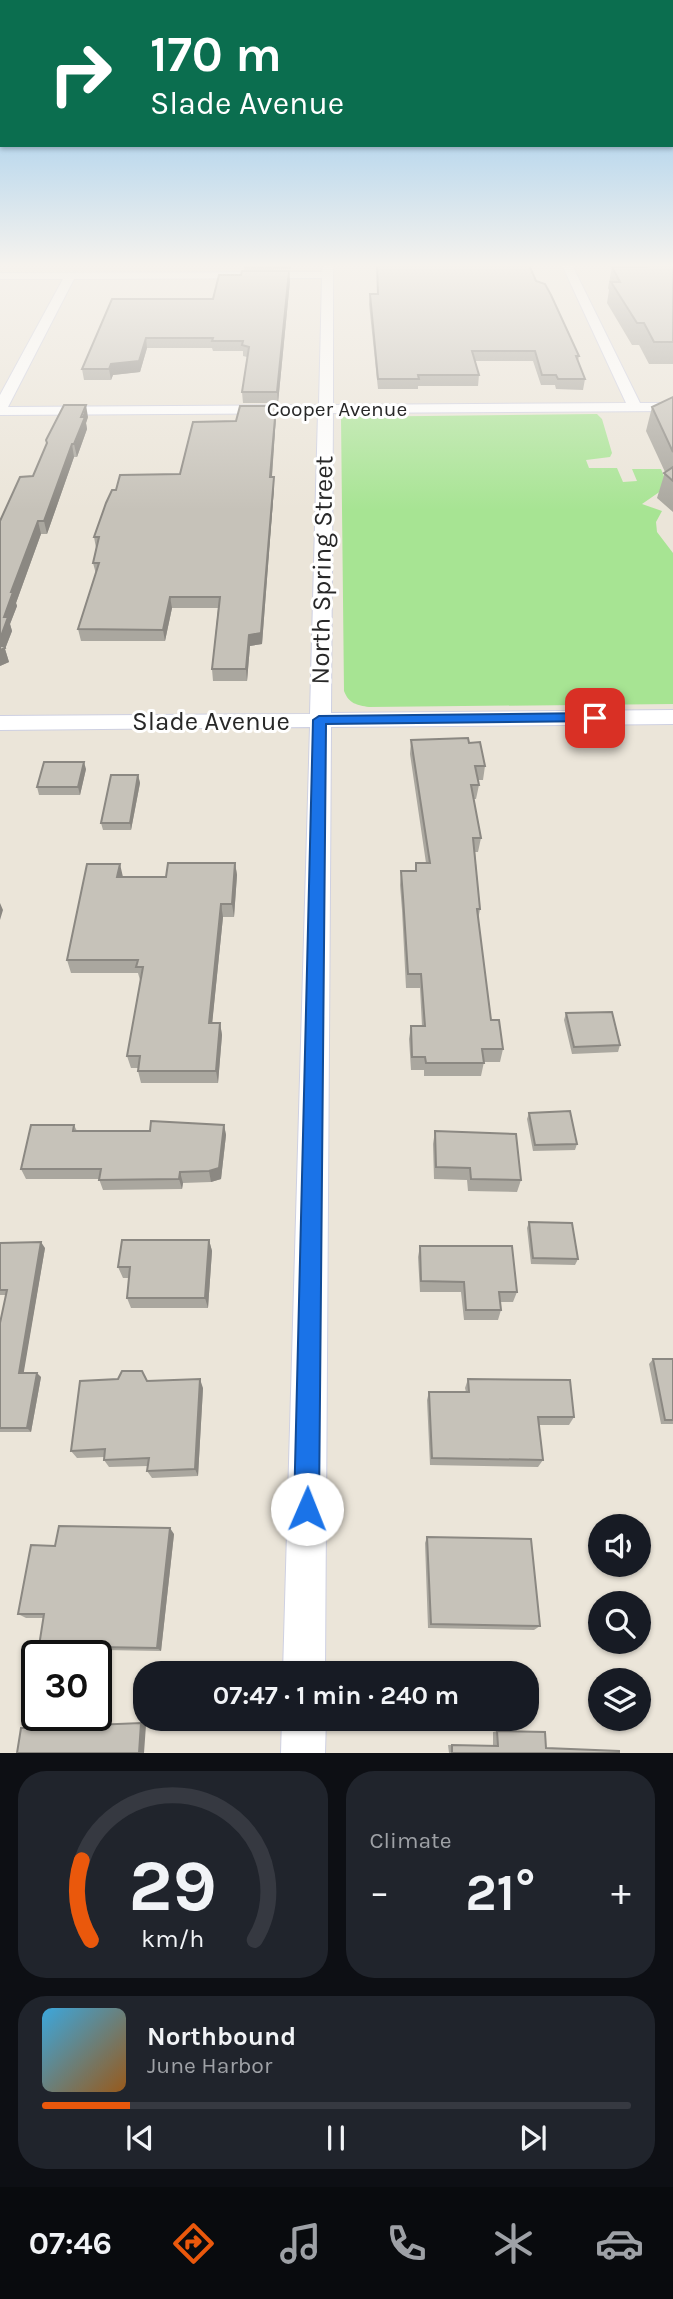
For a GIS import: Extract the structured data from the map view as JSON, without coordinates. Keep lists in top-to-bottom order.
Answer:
{
  "streets": {
    "street": ["Cooper Avenue", "North Spring Street", "Slade Avenue"]
  },
  "crossings": [
    ["Cooper Avenue", "North Spring Street"],
    ["North Spring Street", "Slade Avenue"]
  ],
  "page": {
    "turn": ["170 m", "Slade Avenue"],
    "limit": "30",
    "trip": "07:47 · 1 min · 240 m",
    "tile": "Climate",
    "heat": ["−", "21°", "+"],
    "song": ["Northbound", "June Harbor"],
    "tabs": "07:46",
    "gauge": ["29", "km/h"]
  }
}
